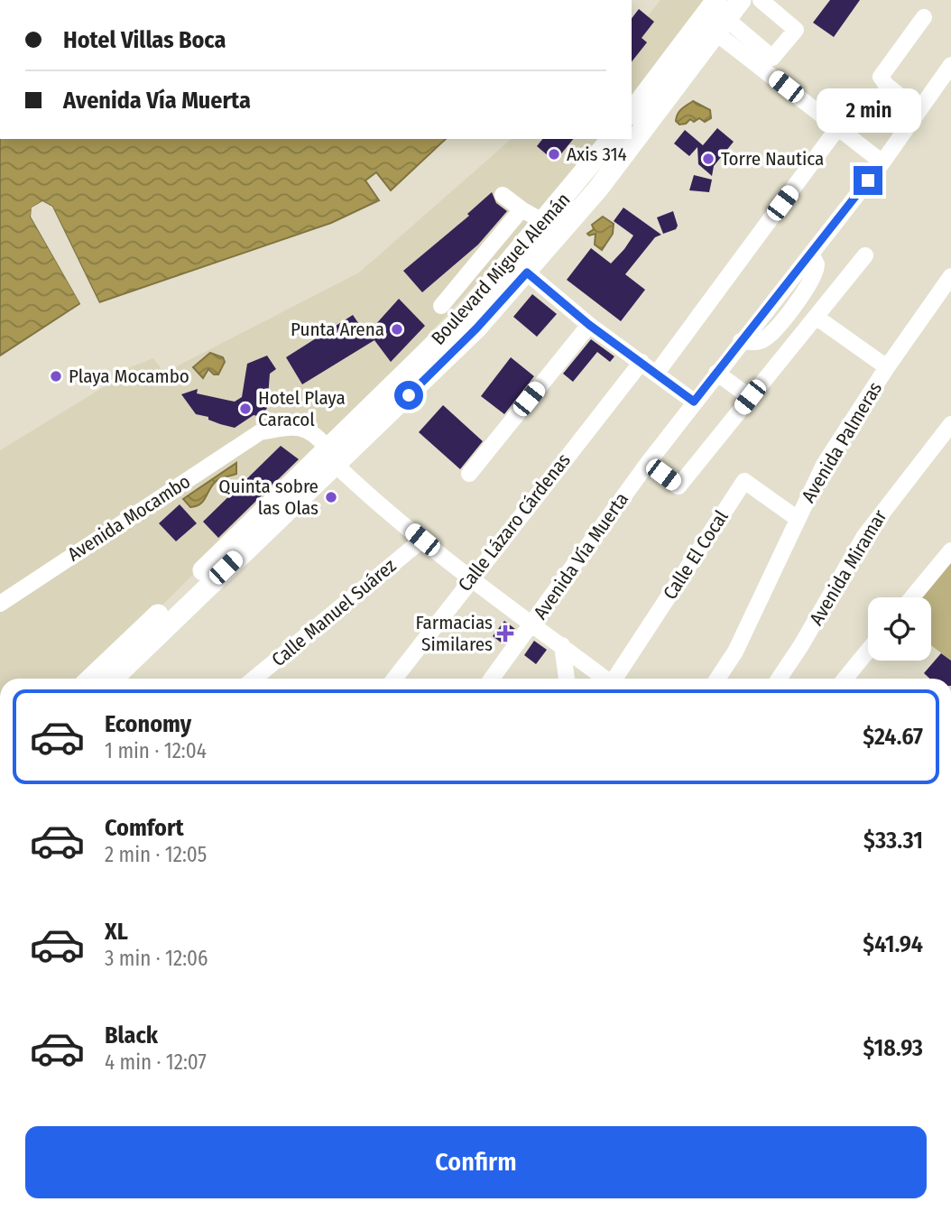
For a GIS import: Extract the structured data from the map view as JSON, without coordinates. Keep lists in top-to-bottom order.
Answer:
{
  "streets": {
    "main road": ["Boulevard Miguel Alemán"],
    "street": [
      "Avenida Palmeras",
      "Avenida Mocambo",
      "Calle Lázaro Cárdenas",
      "Calle El Cocal",
      "Avenida Vía Muerta",
      "Avenida Miramar",
      "Calle Manuel Suárez"
    ]
  },
  "crossings": [
    ["Boulevard Miguel Alemán", "Avenida Mocambo"],
    ["Avenida Palmeras", "Calle El Cocal"],
    ["Avenida Mocambo", "Calle Lázaro Cárdenas"],
    ["Avenida Mocambo", "Avenida Vía Muerta"],
    ["Avenida Mocambo", "Calle Manuel Suárez"]
  ],
  "places": {
    "other": [
      "Axis 314",
      "Torre Nautica",
      "Punta Arena",
      "Playa Mocambo",
      "Hotel Playa Caracol",
      "Quinta sobre las Olas"
    ],
    "health": ["Farmacias Similares"]
  },
  "page": {
    "banner": ["Hotel Villas Boca", "Avenida Vía Muerta"],
    "bubble": "2 min",
    "list": [
      {
        "name": "Economy",
        "note": "1 min · 12:04",
        "value": "$24.67"
      },
      {
        "name": "Comfort",
        "note": "2 min · 12:05",
        "value": "$33.31"
      },
      {
        "name": "XL",
        "note": "3 min · 12:06",
        "value": "$41.94"
      },
      {
        "name": "Black",
        "note": "4 min · 12:07",
        "value": "$18.93"
      }
    ],
    "buttons": "Confirm"
  }
}
